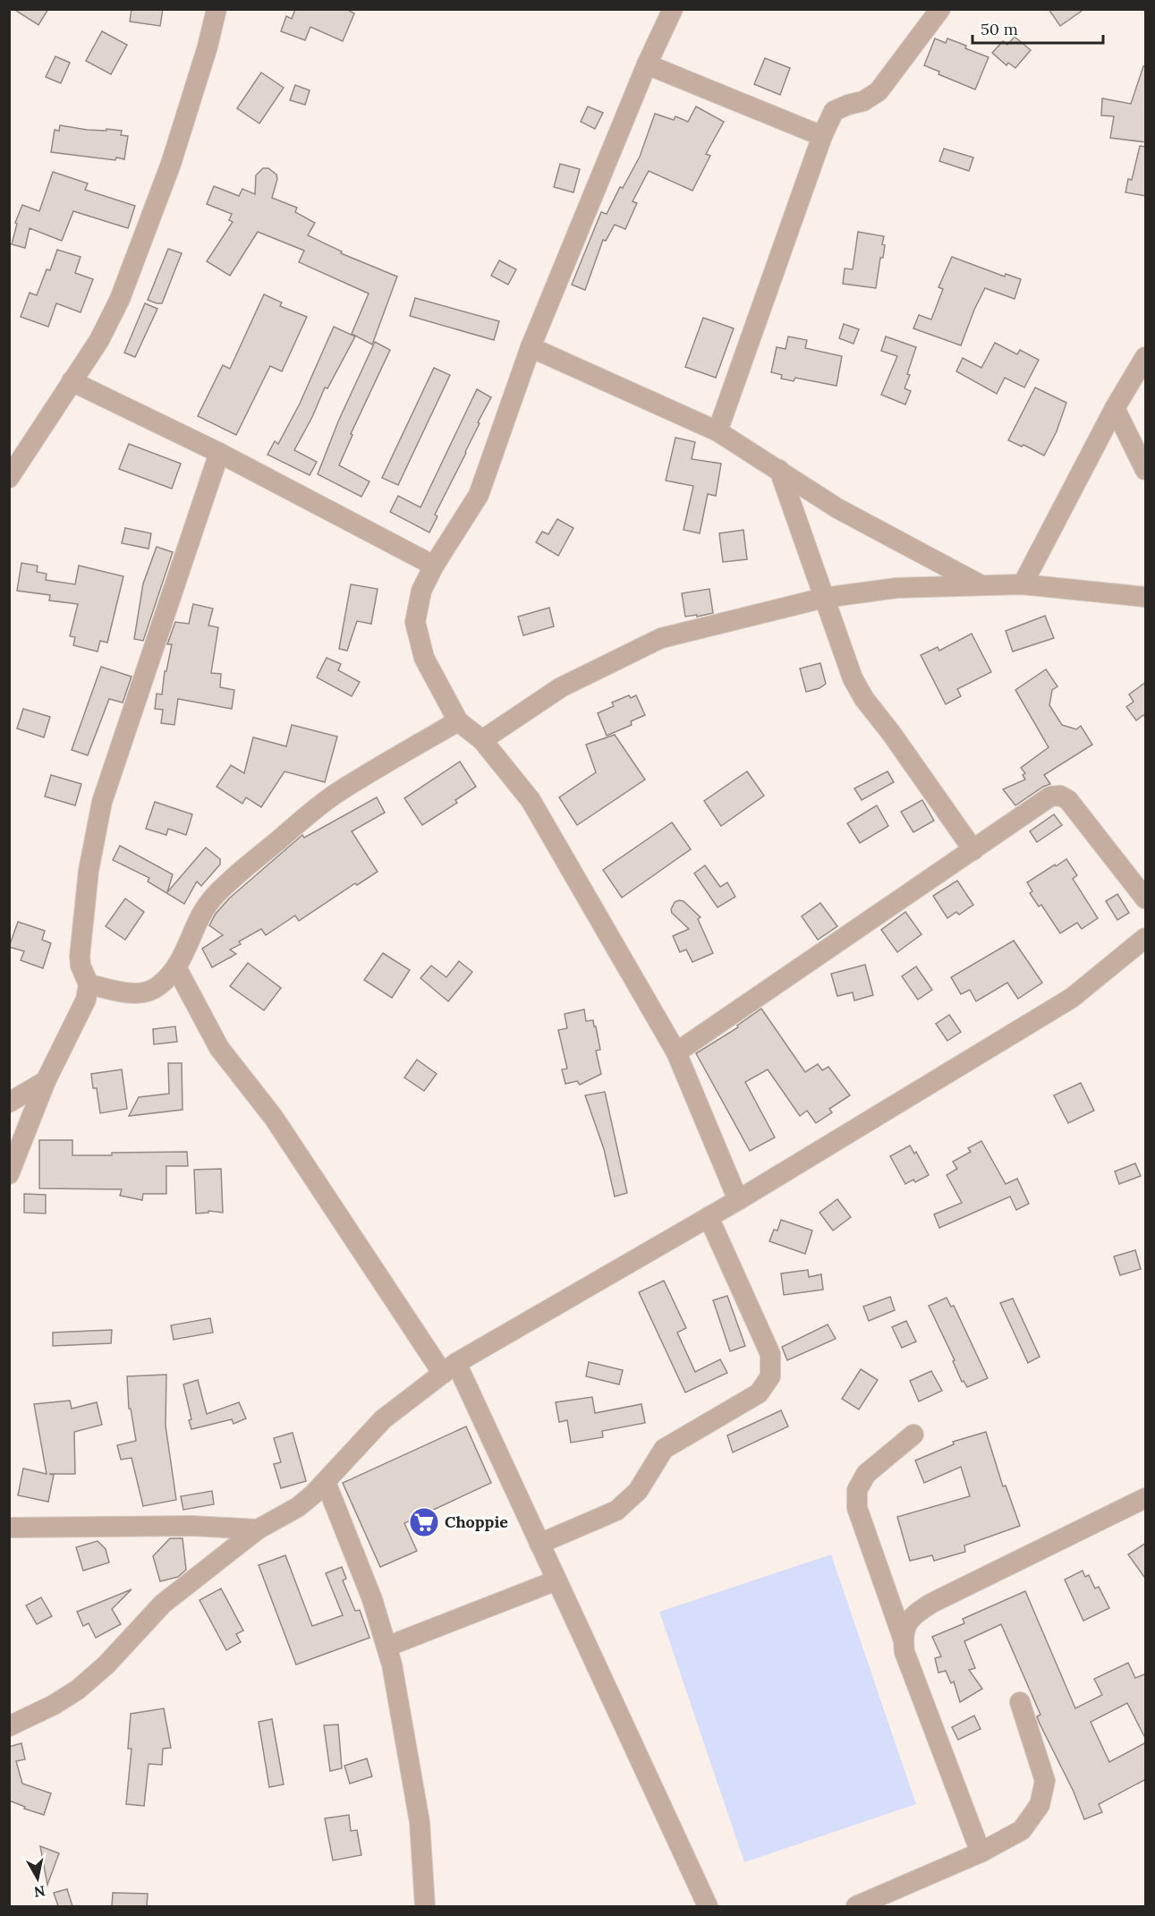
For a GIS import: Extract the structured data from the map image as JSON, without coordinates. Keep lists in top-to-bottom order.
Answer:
{
  "places": {
    "supermarket": ["Choppie"]
  },
  "scale_bar": "50 m",
  "north": "bottom"
}
